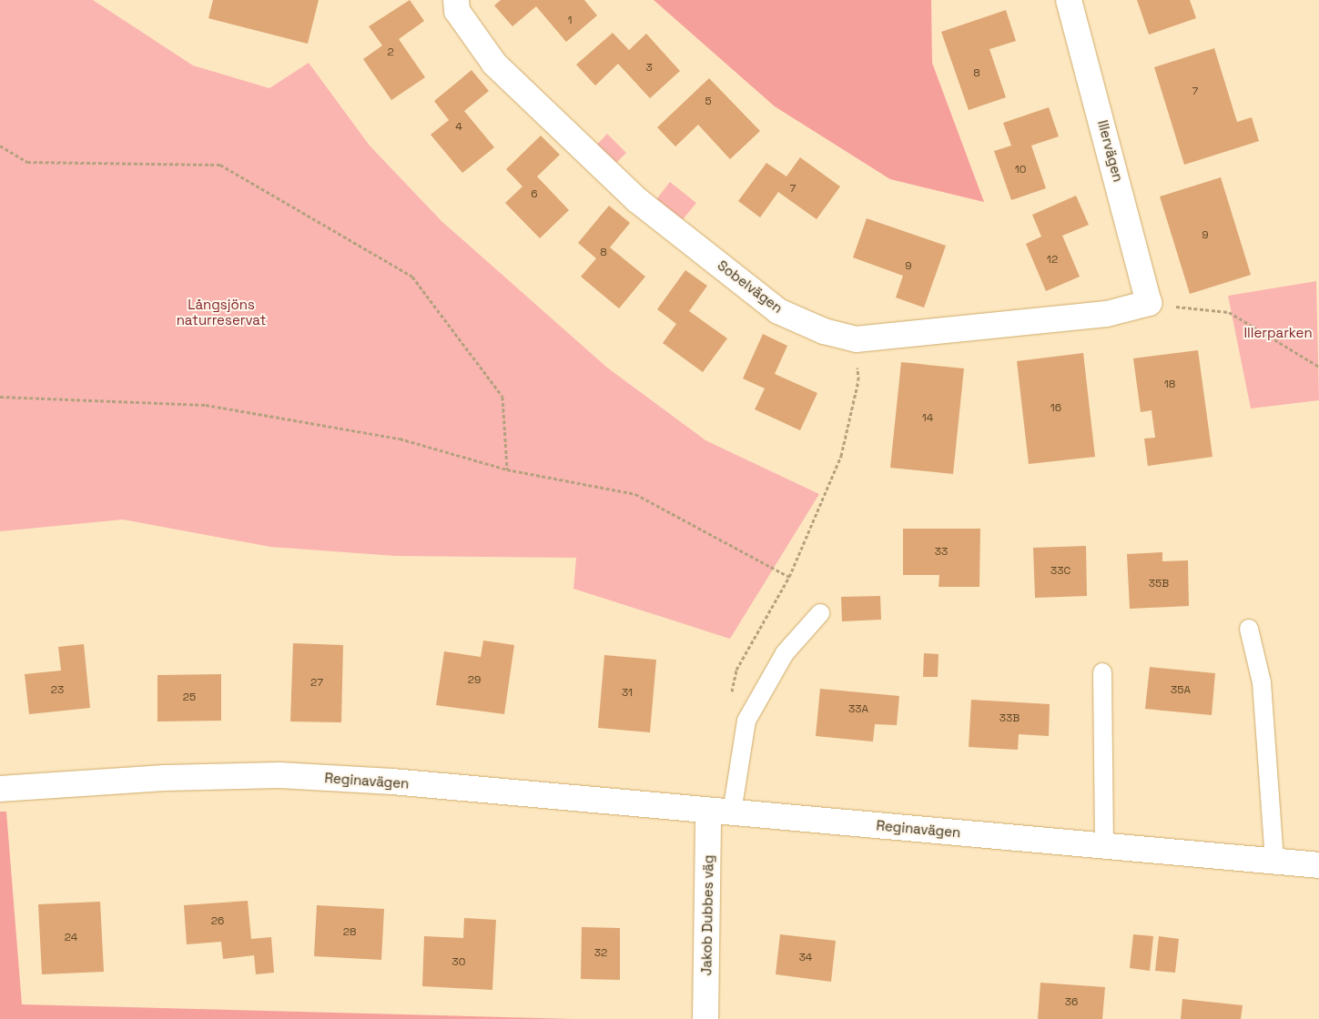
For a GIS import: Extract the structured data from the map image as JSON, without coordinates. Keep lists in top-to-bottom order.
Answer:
{
  "streets": {
    "street": [
      "Illervägen",
      "Sobelvägen",
      "Reginavägen",
      "Jakob Dubbes väg"
    ]
  },
  "crossings": [
    ["Illervägen", "Sobelvägen"],
    ["Reginavägen", "Jakob Dubbes väg"]
  ],
  "parks": ["Långsjöns naturreservat", "Illerparken"],
  "house_numbers": [
    "1",
    "2",
    "3",
    "8",
    "7",
    "5",
    "4",
    "10",
    "7",
    "6",
    "9",
    "8",
    "12",
    "9",
    "18",
    "16",
    "14",
    "33",
    "33C",
    "35B",
    "29",
    "27",
    "23",
    "35A",
    "31",
    "25",
    "33A",
    "33B",
    "26",
    "28",
    "24",
    "32",
    "34",
    "30",
    "36"
  ]
}
